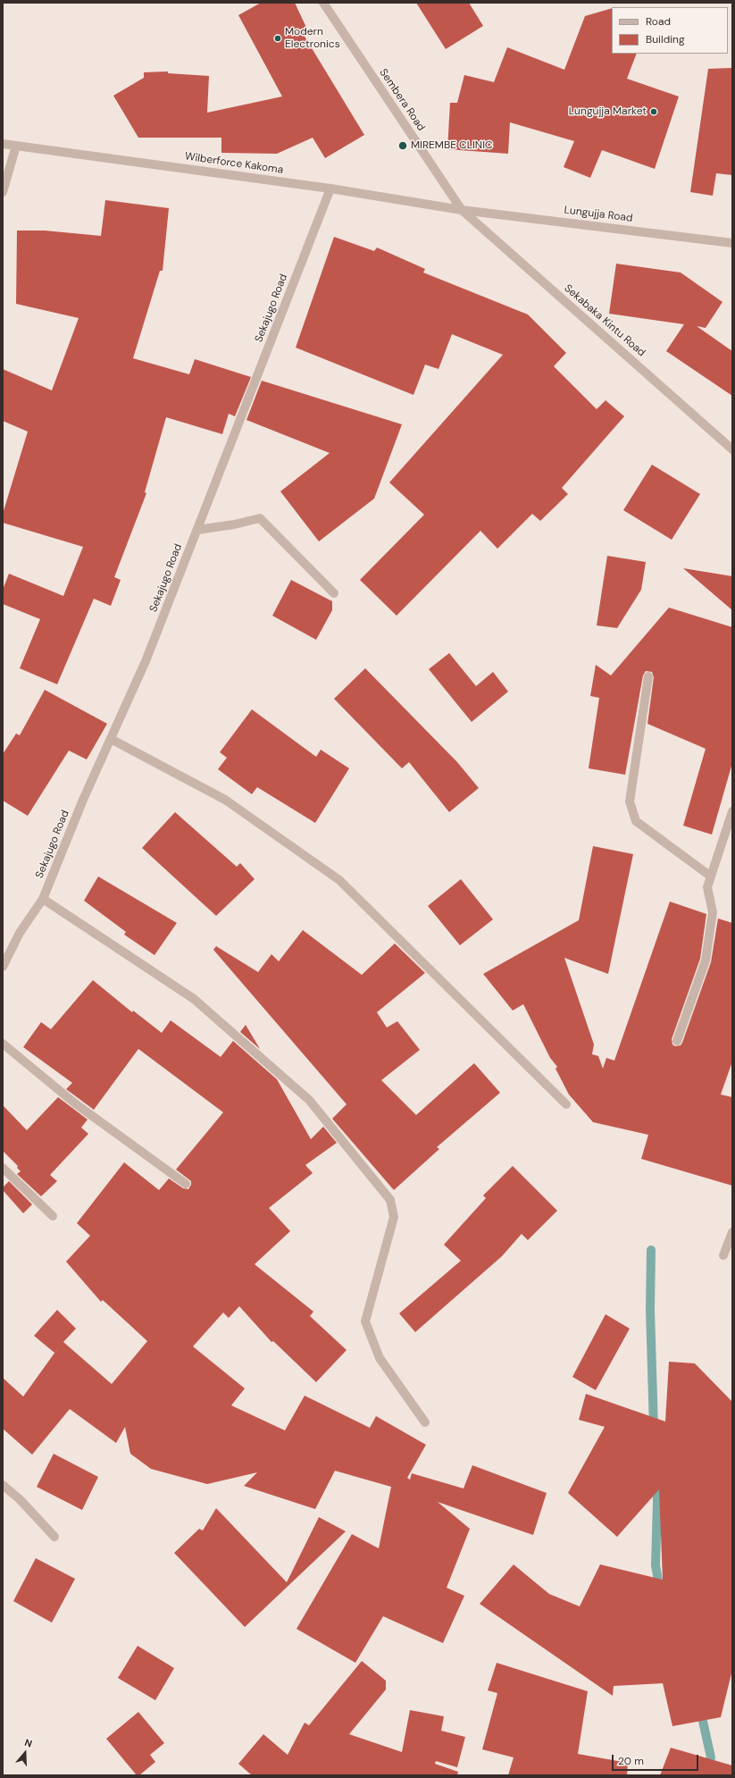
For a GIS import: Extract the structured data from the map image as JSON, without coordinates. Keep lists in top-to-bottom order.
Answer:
{
  "streets": {
    "street": [
      "Sembera Road",
      "Wilberforce Kakoma",
      "Lungujja Road",
      "Sekajugo Road",
      "Sekabaka Kintu Road"
    ]
  },
  "crossings": [
    ["Sembera Road", "Wilberforce Kakoma"],
    ["Sembera Road", "Lungujja Road"],
    ["Sembera Road", "Sekabaka Kintu Road"],
    ["Wilberforce Kakoma", "Lungujja Road"],
    ["Wilberforce Kakoma", "Sekajugo Road"],
    ["Wilberforce Kakoma", "Sekabaka Kintu Road"],
    ["Lungujja Road", "Sekabaka Kintu Road"]
  ],
  "places": ["Modern Electronics", "Lungujja Market", "MIREMBE CLINIC"],
  "legend": ["Road", "Building"],
  "scale_bar": "20 m",
  "north": "top"
}
